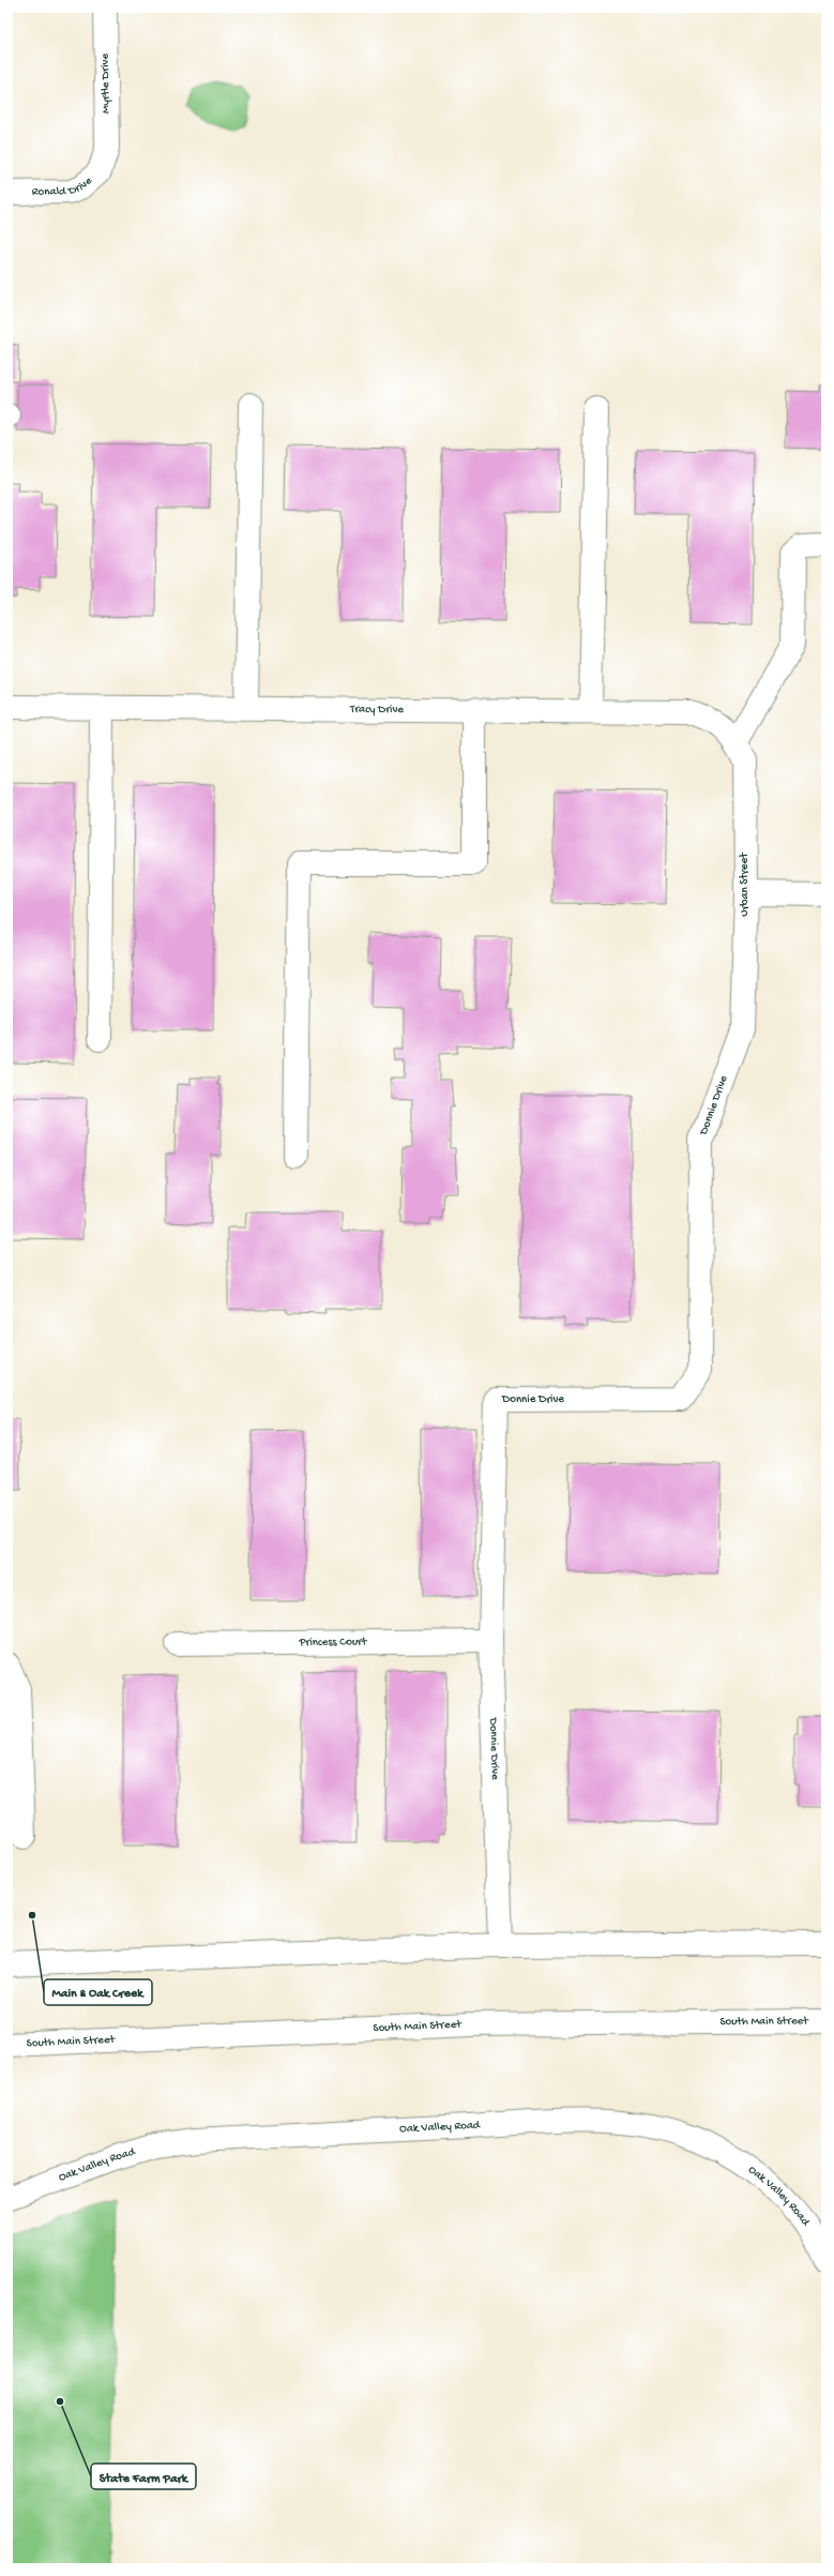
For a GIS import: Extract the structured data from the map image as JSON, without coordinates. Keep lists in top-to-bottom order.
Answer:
{
  "streets": {
    "main road": [
      "Myrtle Drive",
      "Ronald Drive",
      "Tracy Drive",
      "Urban Street",
      "Donnie Drive",
      "Princess Court",
      "South Main Street",
      "Oak Valley Road"
    ]
  },
  "crossings": [
    ["Myrtle Drive", "Ronald Drive"],
    ["Tracy Drive", "Urban Street"],
    ["Urban Street", "Donnie Drive"],
    ["Donnie Drive", "Princess Court"]
  ],
  "places": ["Main & Oak Creek", "State Farm Park"]
}
